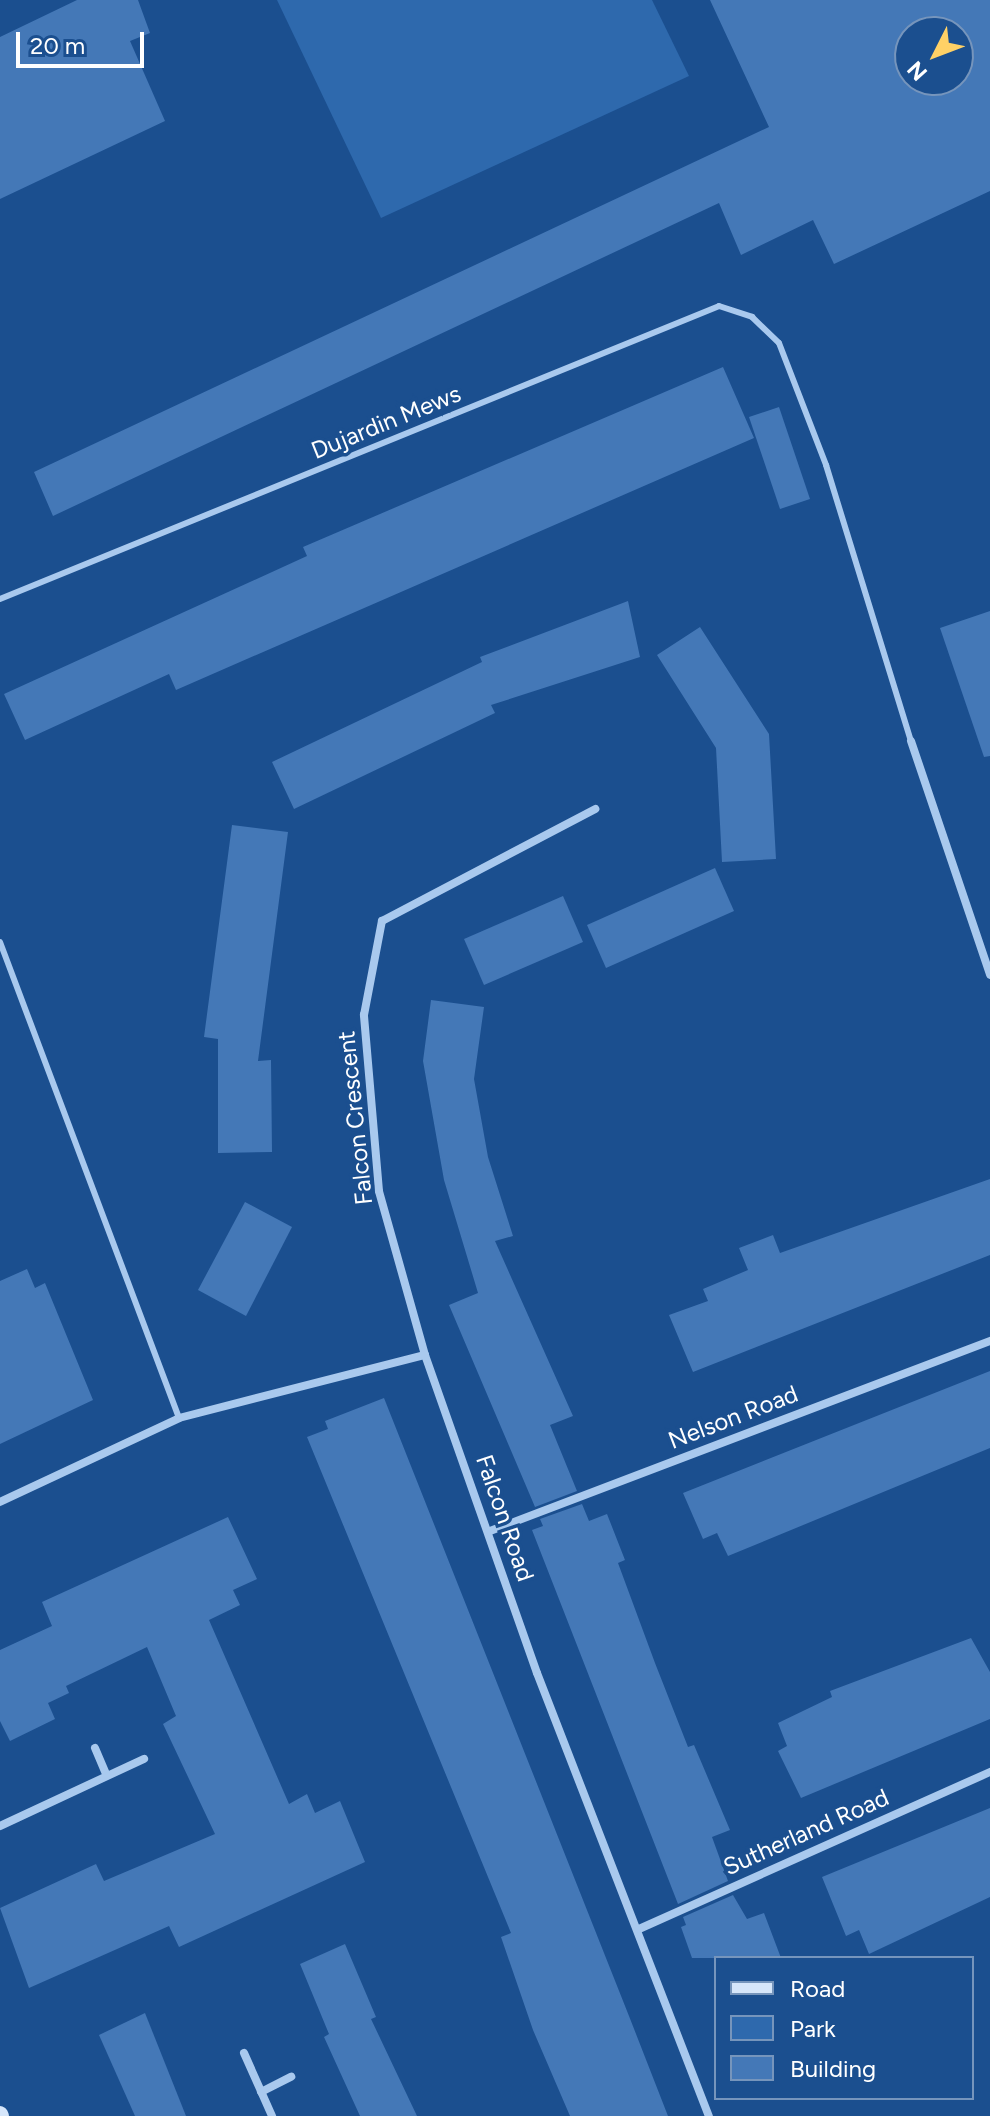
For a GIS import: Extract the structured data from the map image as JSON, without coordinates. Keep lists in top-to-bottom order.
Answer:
{
  "streets": {
    "street": [
      "Falcon Crescent",
      "Nelson Road",
      "Falcon Road",
      "Sutherland Road"
    ],
    "lane": ["Dujardin Mews"]
  },
  "crossings": [
    ["Falcon Crescent", "Falcon Road"],
    ["Nelson Road", "Falcon Road"],
    ["Falcon Road", "Sutherland Road"]
  ],
  "legend": ["Road", "Park", "Building"],
  "scale_bar": "20 m",
  "north": "bottom left"
}
